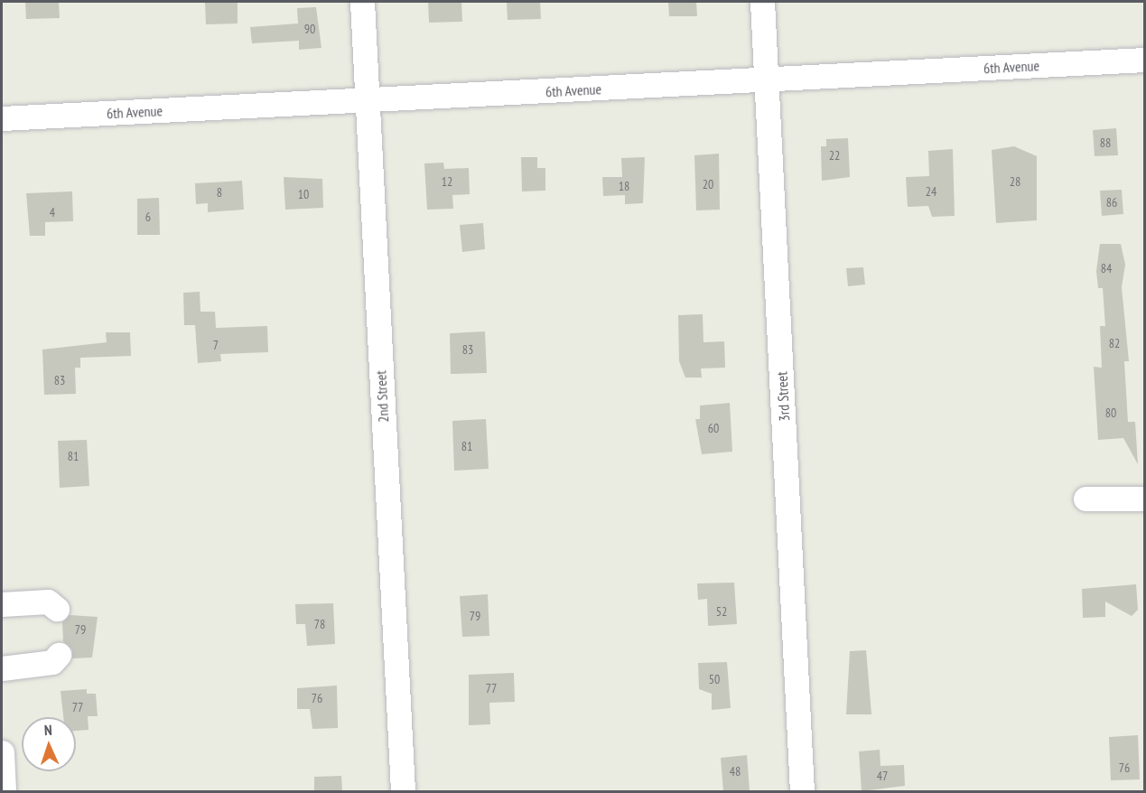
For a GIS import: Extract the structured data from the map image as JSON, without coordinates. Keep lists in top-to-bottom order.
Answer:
{
  "streets": {
    "street": ["6th Avenue", "2nd Street", "3rd Street"]
  },
  "crossings": [
    ["6th Avenue", "2nd Street"],
    ["6th Avenue", "3rd Street"]
  ],
  "house_numbers": [
    "90",
    "88",
    "22",
    "12",
    "28",
    "20",
    "18",
    "24",
    "8",
    "10",
    "86",
    "4",
    "6",
    "84",
    "82",
    "7",
    "83",
    "83",
    "80",
    "60",
    "81",
    "81",
    "52",
    "79",
    "78",
    "79",
    "50",
    "77",
    "76",
    "77",
    "76",
    "48",
    "47"
  ],
  "north": "top"
}
